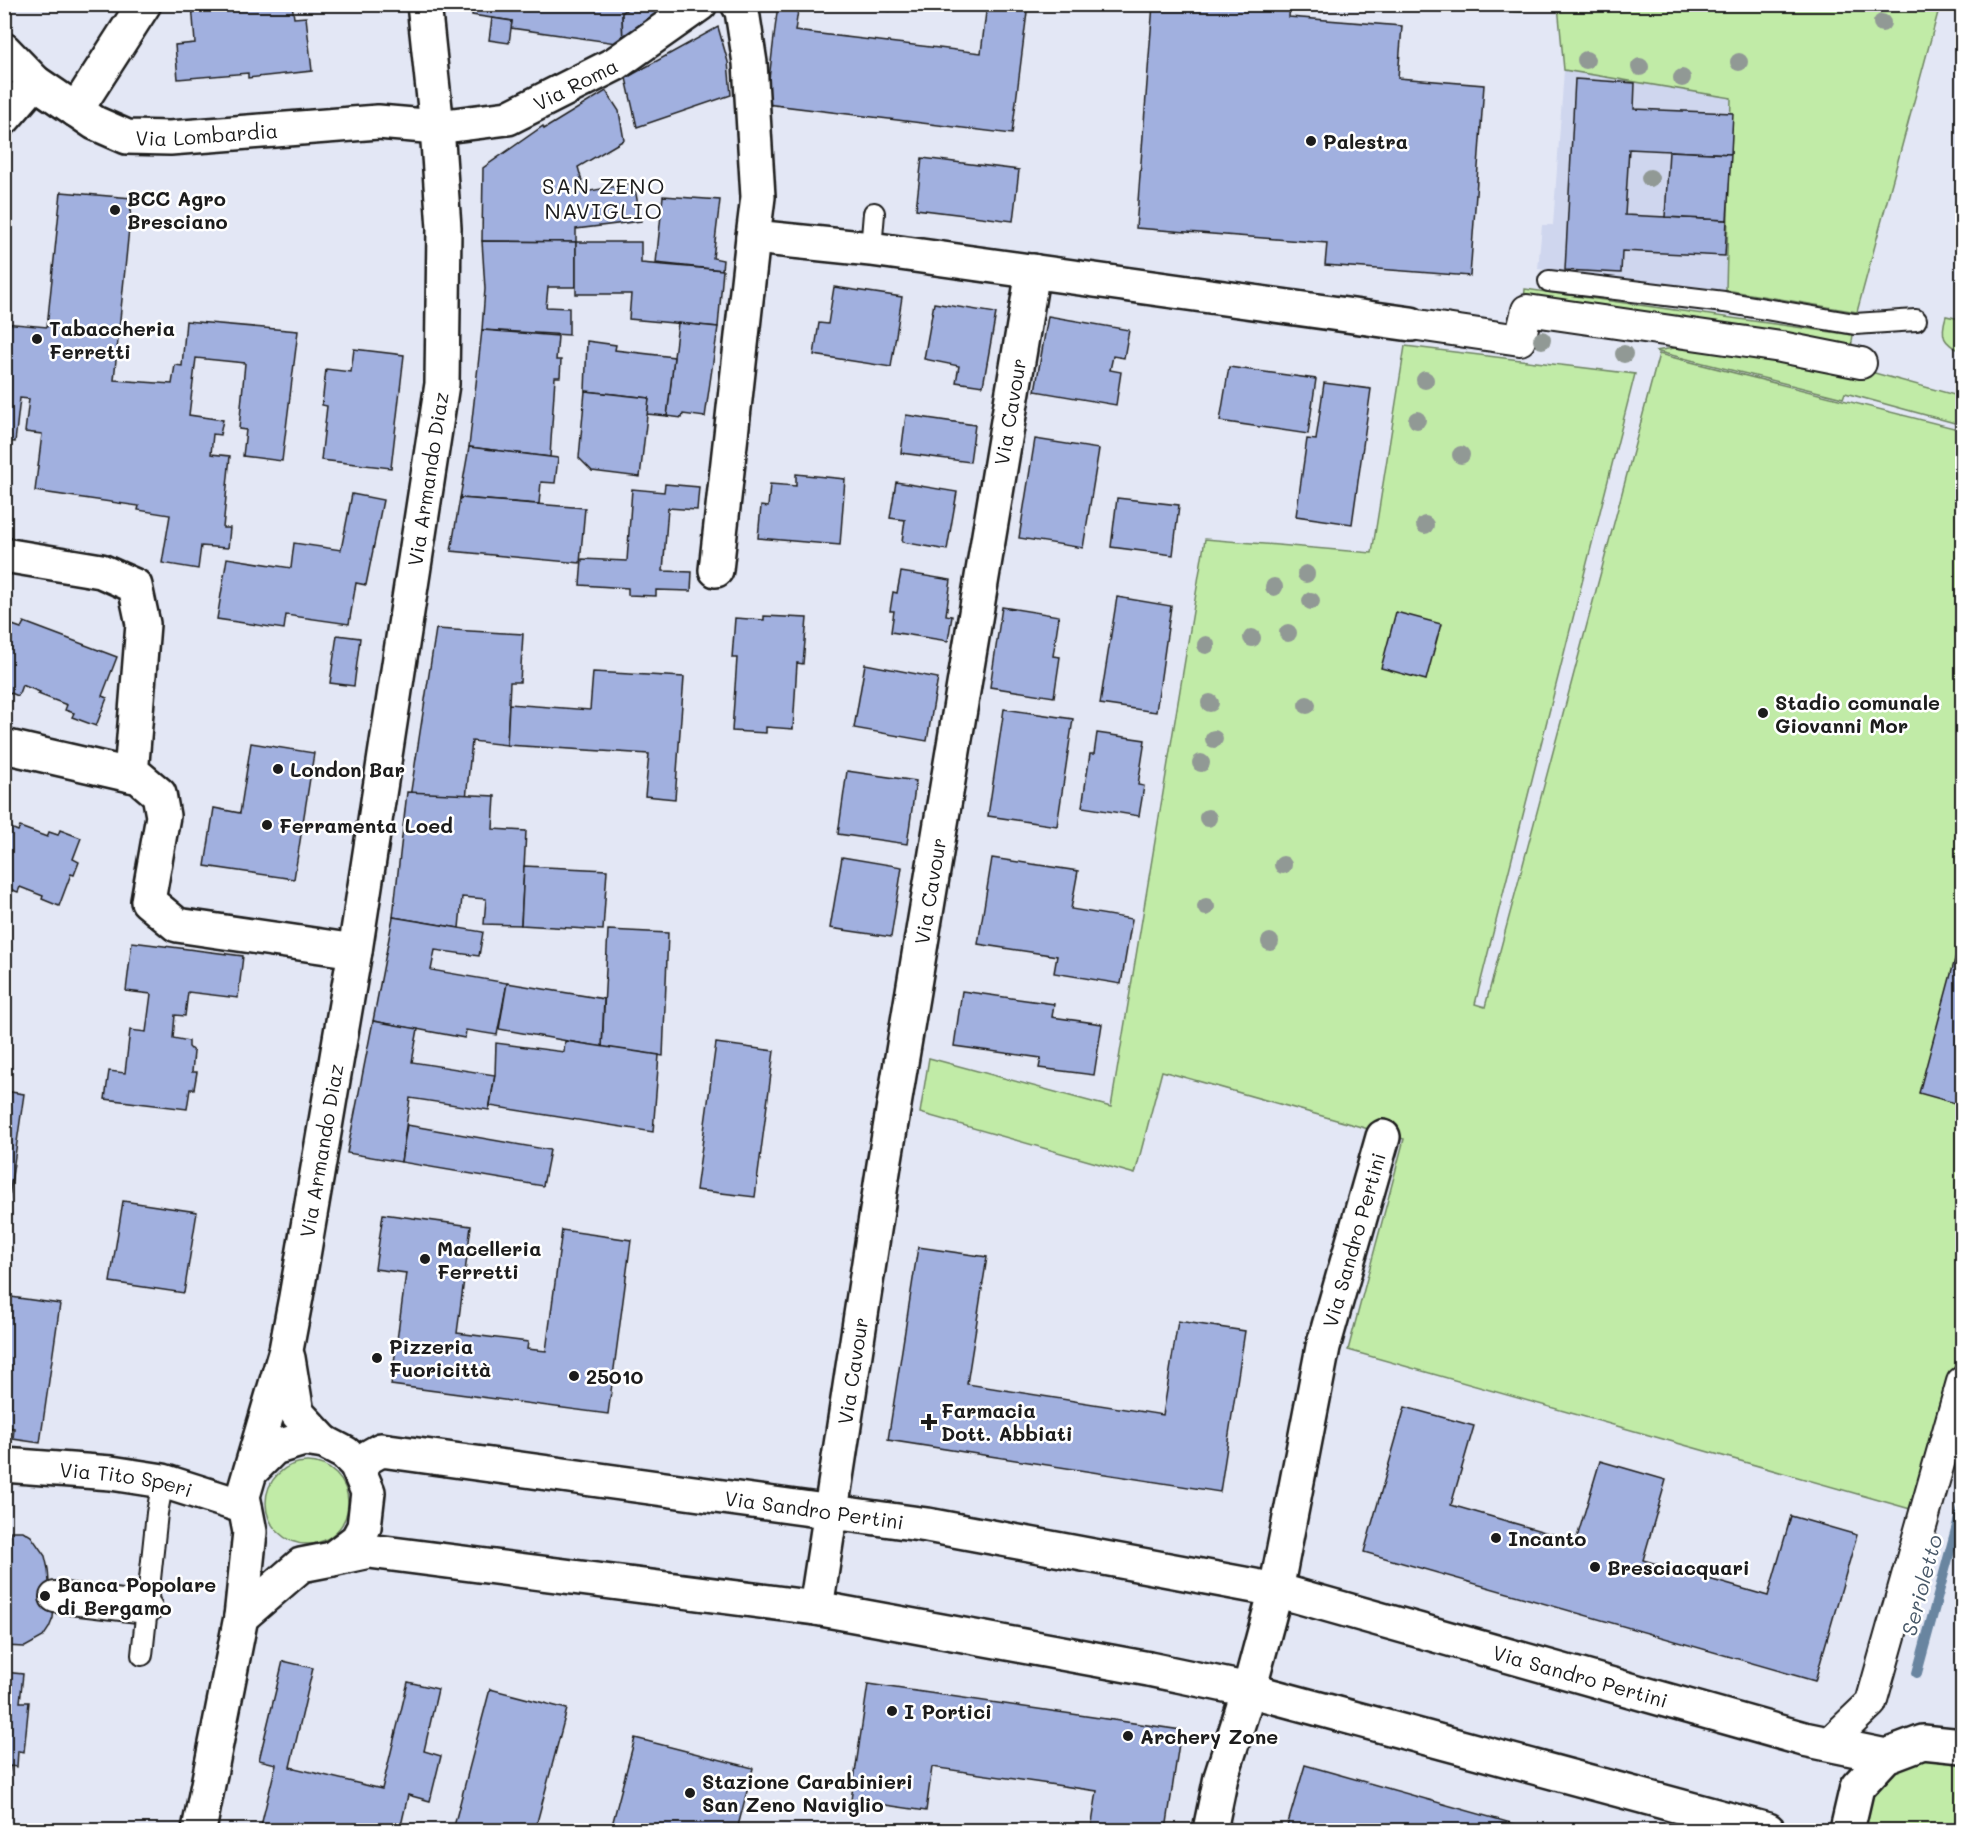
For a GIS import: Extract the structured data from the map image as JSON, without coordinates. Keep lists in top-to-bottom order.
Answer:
{
  "streets": {
    "street": [
      "Via Roma",
      "Via Lombardia",
      "Via Cavour",
      "Via Armando Diaz",
      "Via Sandro Pertini",
      "Via Tito Speri"
    ]
  },
  "crossings": [
    ["Via Roma", "Via Lombardia"],
    ["Via Roma", "Via Armando Diaz"],
    ["Via Lombardia", "Via Armando Diaz"],
    ["Via Cavour", "Via Sandro Pertini"],
    ["Via Armando Diaz", "Via Sandro Pertini"],
    ["Via Armando Diaz", "Via Tito Speri"],
    ["Via Sandro Pertini", "Via Tito Speri"]
  ],
  "districts": ["SAN ZENO NAVIGLIO"],
  "water": ["Serioletto"],
  "places": {
    "other": [
      "Palestra",
      "BCC Agro Bresciano",
      "Tabaccheria Ferretti",
      "Stadio comunale Giovanni Mor",
      "London Bar",
      "Ferramenta Loed",
      "Macelleria Ferretti",
      "Pizzeria Fuoricittà",
      "25010",
      "Incanto",
      "Bresciacquari",
      "Banca Popolare di Bergamo",
      "I Portici",
      "Archery Zone",
      "Stazione Carabinieri San Zeno Naviglio"
    ],
    "health": ["Farmacia Dott. Abbiati"]
  }
}
